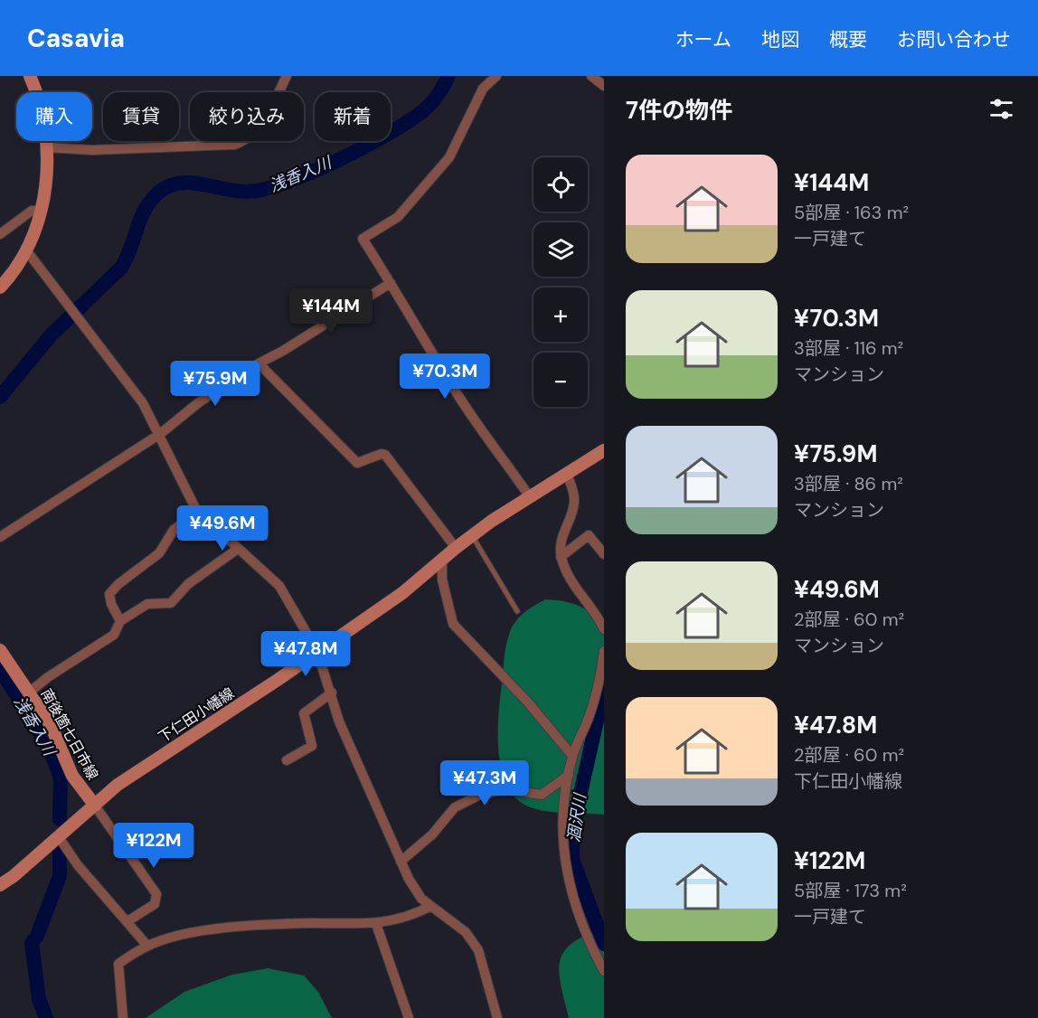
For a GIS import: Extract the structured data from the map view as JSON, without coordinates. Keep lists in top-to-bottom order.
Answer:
{
  "streets": {
    "main road": ["下仁田小幡線", "南後箇七日市線"]
  },
  "crossings": [
    ["下仁田小幡線", "南後箇七日市線"]
  ],
  "water": ["浅香入川", "涸沢川"],
  "page": {
    "header": "Casavia",
    "nav": [
      "ホーム",
      "地図",
      "概要",
      "お問い合わせ"
    ],
    "heading": "7件の物件",
    "chip": [
      "購入",
      "賃貸",
      "絞り込み",
      "新着"
    ],
    "list": [
      {
        "name": "¥144M",
        "note": "5部屋 · 163 m² · 一戸建て"
      },
      {
        "name": "¥70.3M",
        "note": "3部屋 · 116 m² · マンション"
      },
      {
        "name": "¥75.9M",
        "note": "3部屋 · 86 m² · マンション"
      },
      {
        "name": "¥49.6M",
        "note": "2部屋 · 60 m² · マンション"
      },
      {
        "name": "¥47.8M",
        "note": "2部屋 · 60 m² · 下仁田小幡線"
      },
      {
        "name": "¥122M",
        "note": "5部屋 · 173 m² · 一戸建て"
      }
    ],
    "map_buttons": ["+", "−"],
    "price": [
      "¥144M",
      "¥70.3M",
      "¥75.9M",
      "¥49.6M",
      "¥47.8M",
      "¥47.3M",
      "¥122M"
    ]
  }
}
